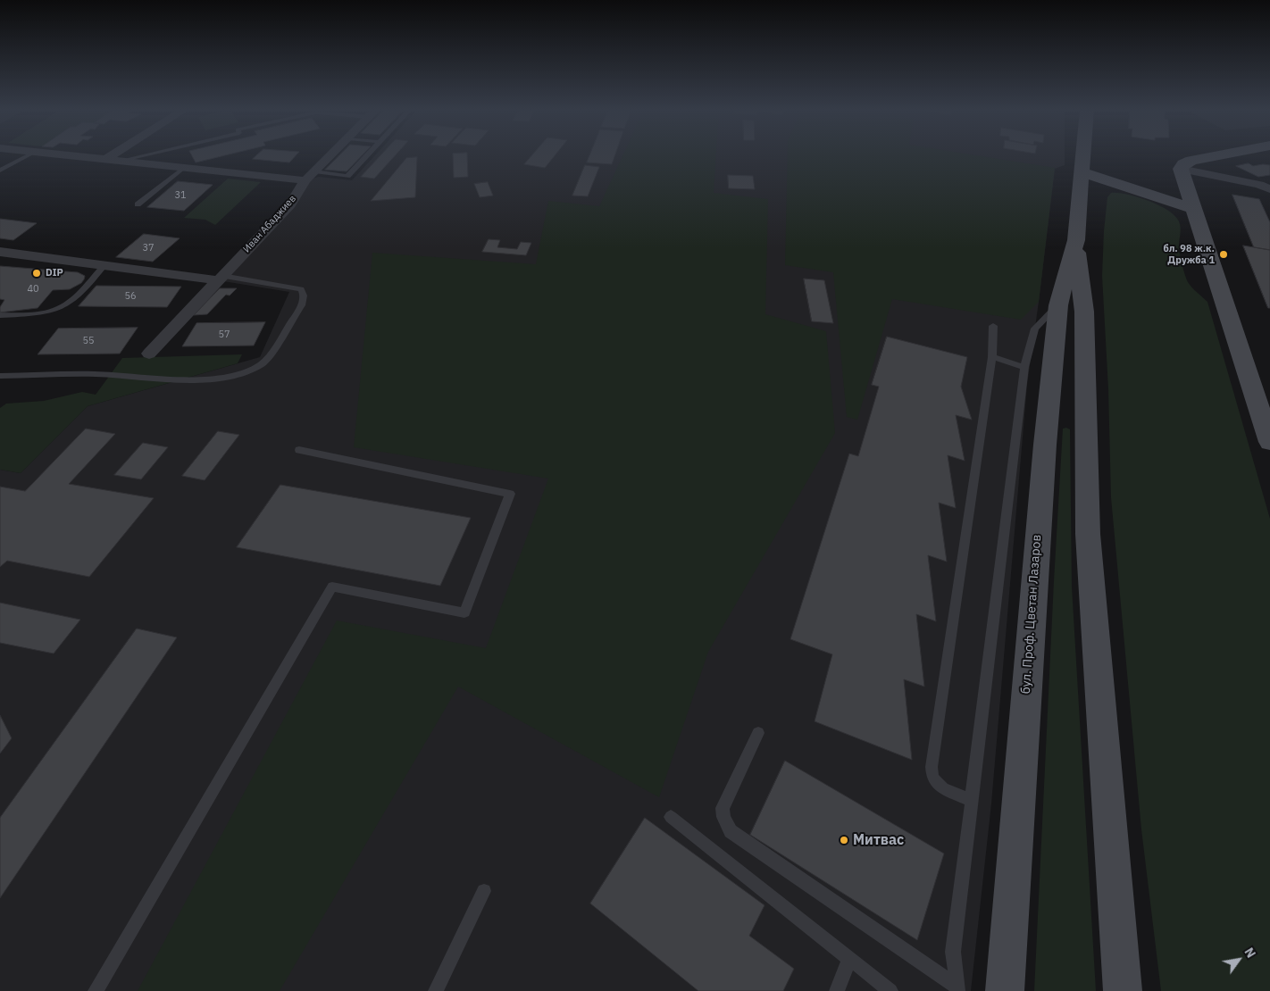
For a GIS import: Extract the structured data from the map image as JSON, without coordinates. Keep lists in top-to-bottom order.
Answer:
{
  "streets": {
    "main road": ["бул. Проф. Цветан Лазаров"],
    "street": ["Иван Абаджиев"]
  },
  "places": ["бл. 98 ж.к. Дружба 1", "DIP", "Митвас"],
  "house_numbers": [
    "31",
    "37",
    "40",
    "56",
    "57",
    "55"
  ],
  "north": "top right"
}
